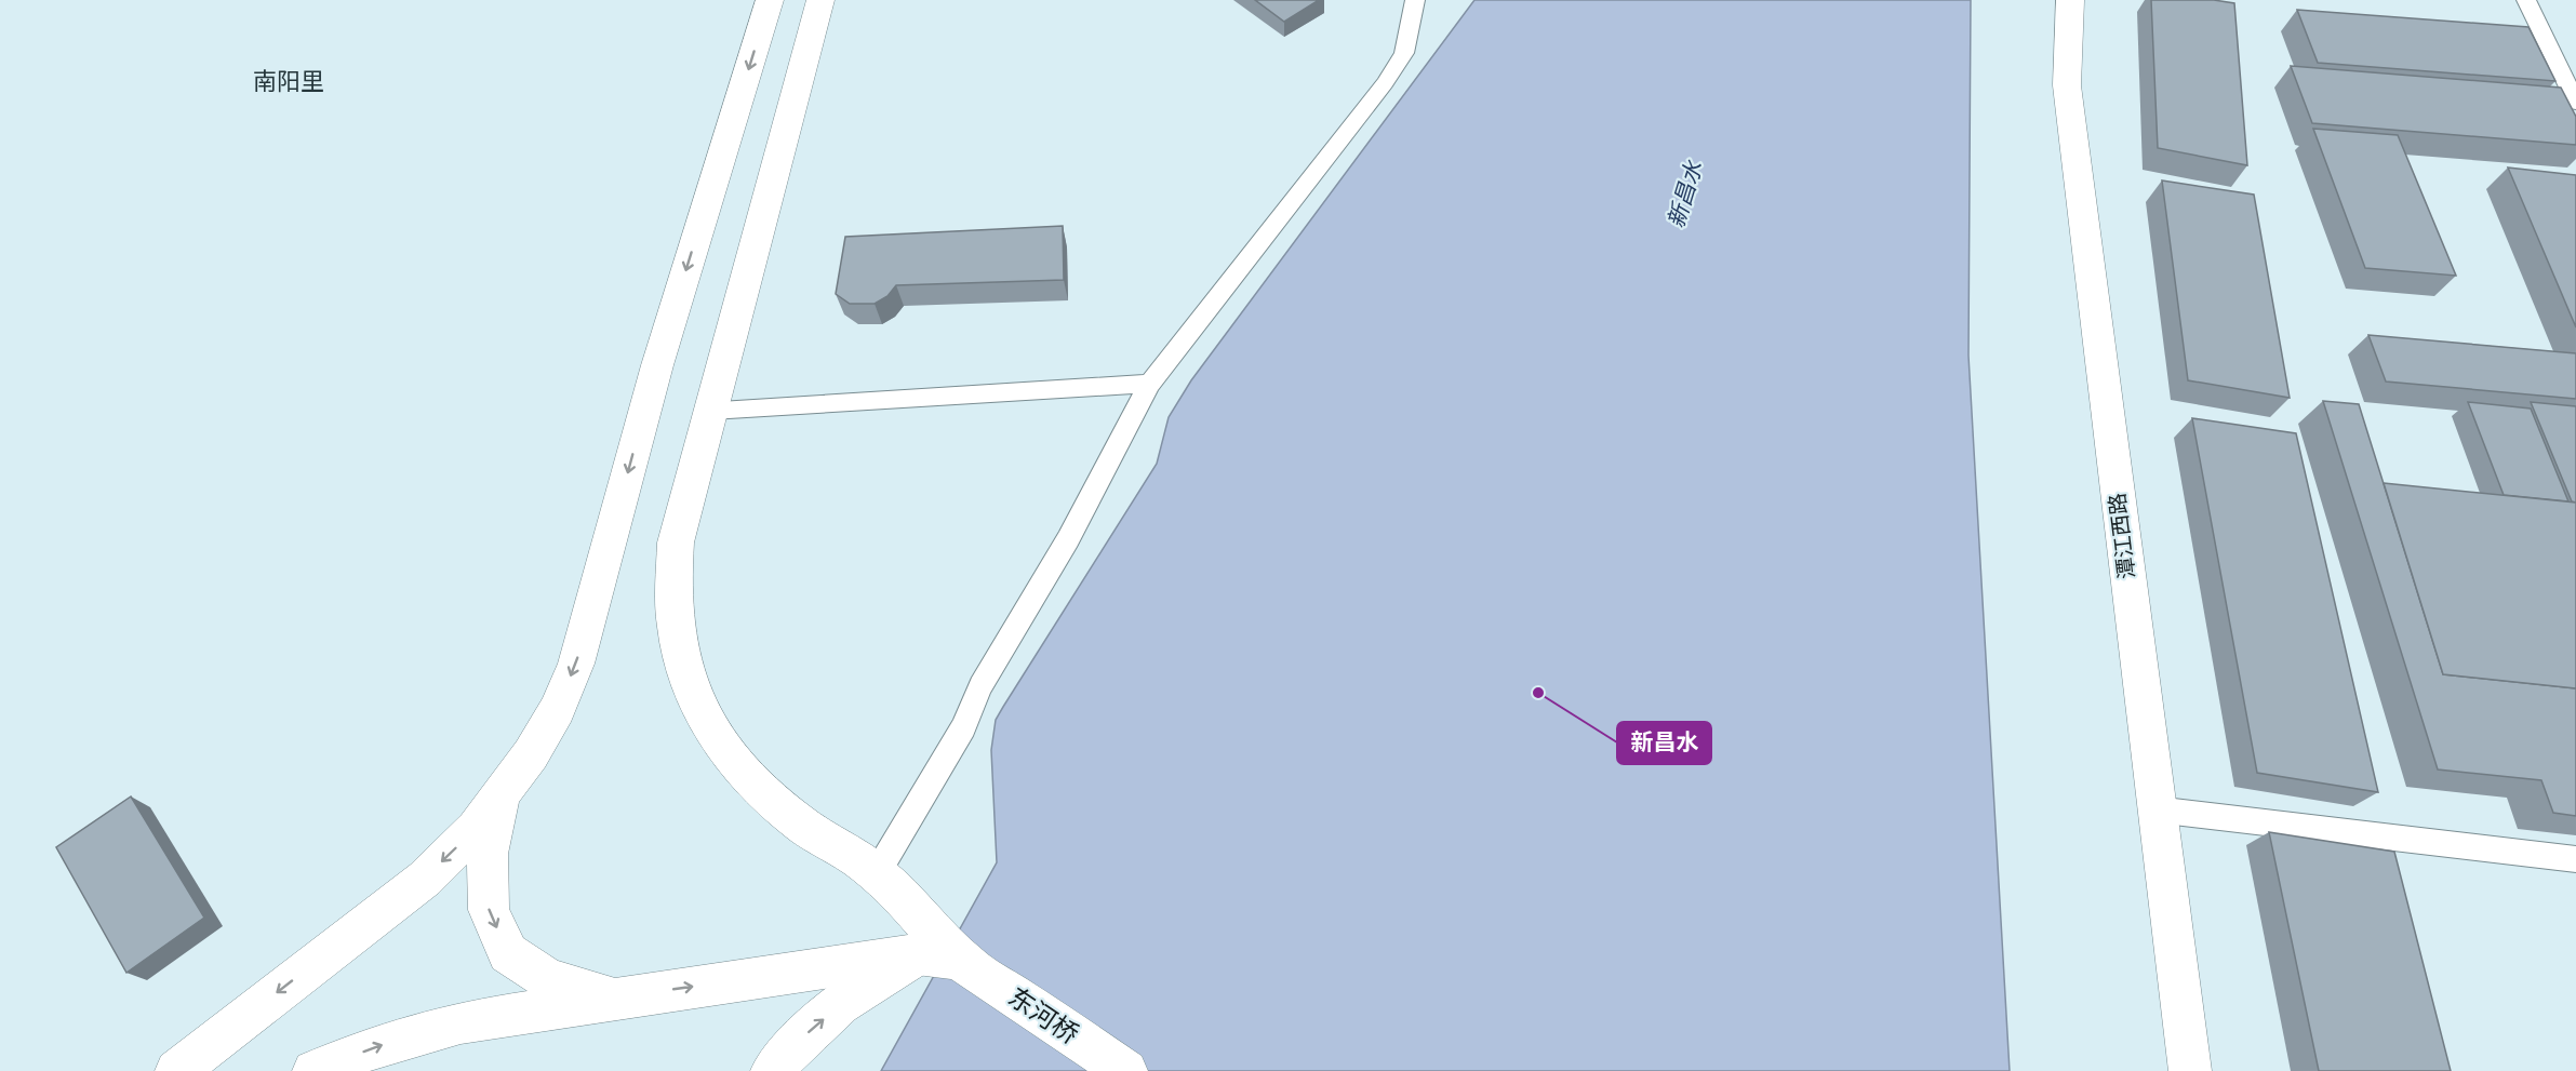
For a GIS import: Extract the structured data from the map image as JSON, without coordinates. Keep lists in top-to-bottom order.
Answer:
{
  "streets": {
    "main road": ["潭江西路", "东河桥"]
  },
  "districts": ["南阳里"],
  "water": ["新昌水"],
  "places": ["新昌水"]
}
